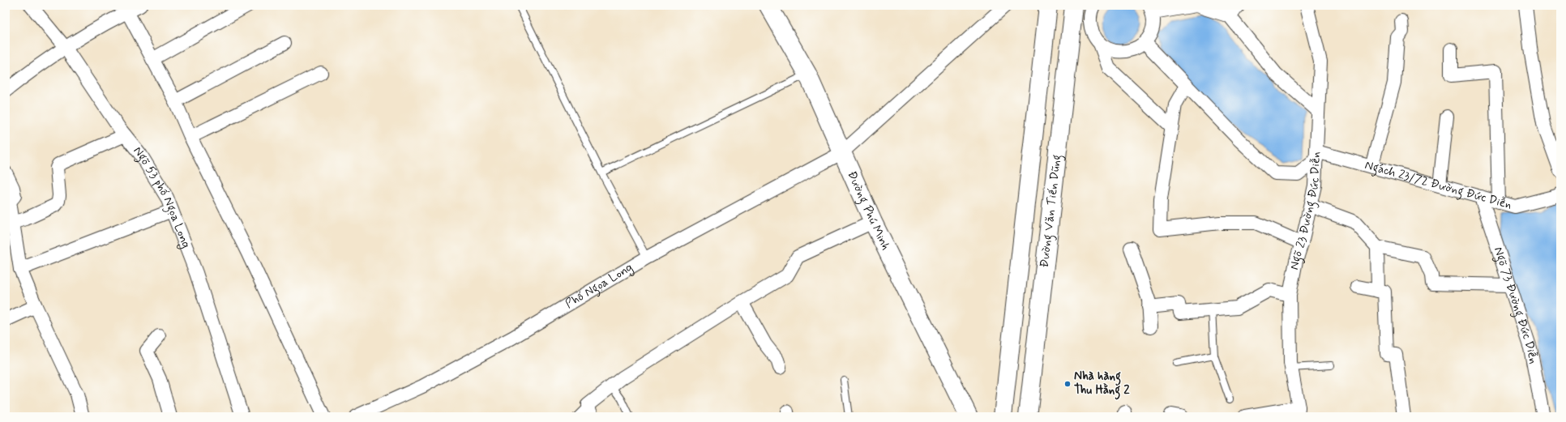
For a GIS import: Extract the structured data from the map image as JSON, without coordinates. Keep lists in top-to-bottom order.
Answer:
{
  "streets": {
    "main road": ["Đường Phú Minh", "Đường Văn Tiến Dũng"],
    "street": [
      "Ngách 23/72 Đường Đức Diễn",
      "Ngõ 53 phố Ngọa Long",
      "Ngõ 23 Đường Đức Diễn",
      "Phố Ngọa Long",
      "Ngõ 73 Đường Đức Diễn"
    ]
  },
  "crossings": [
    ["Ngách 23/72 Đường Đức Diễn", "Ngõ 23 Đường Đức Diễn"],
    ["Ngách 23/72 Đường Đức Diễn", "Ngõ 73 Đường Đức Diễn"],
    ["Đường Phú Minh", "Phố Ngọa Long"]
  ],
  "places": ["Nhà hàng Thu Hằng 2"]
}
